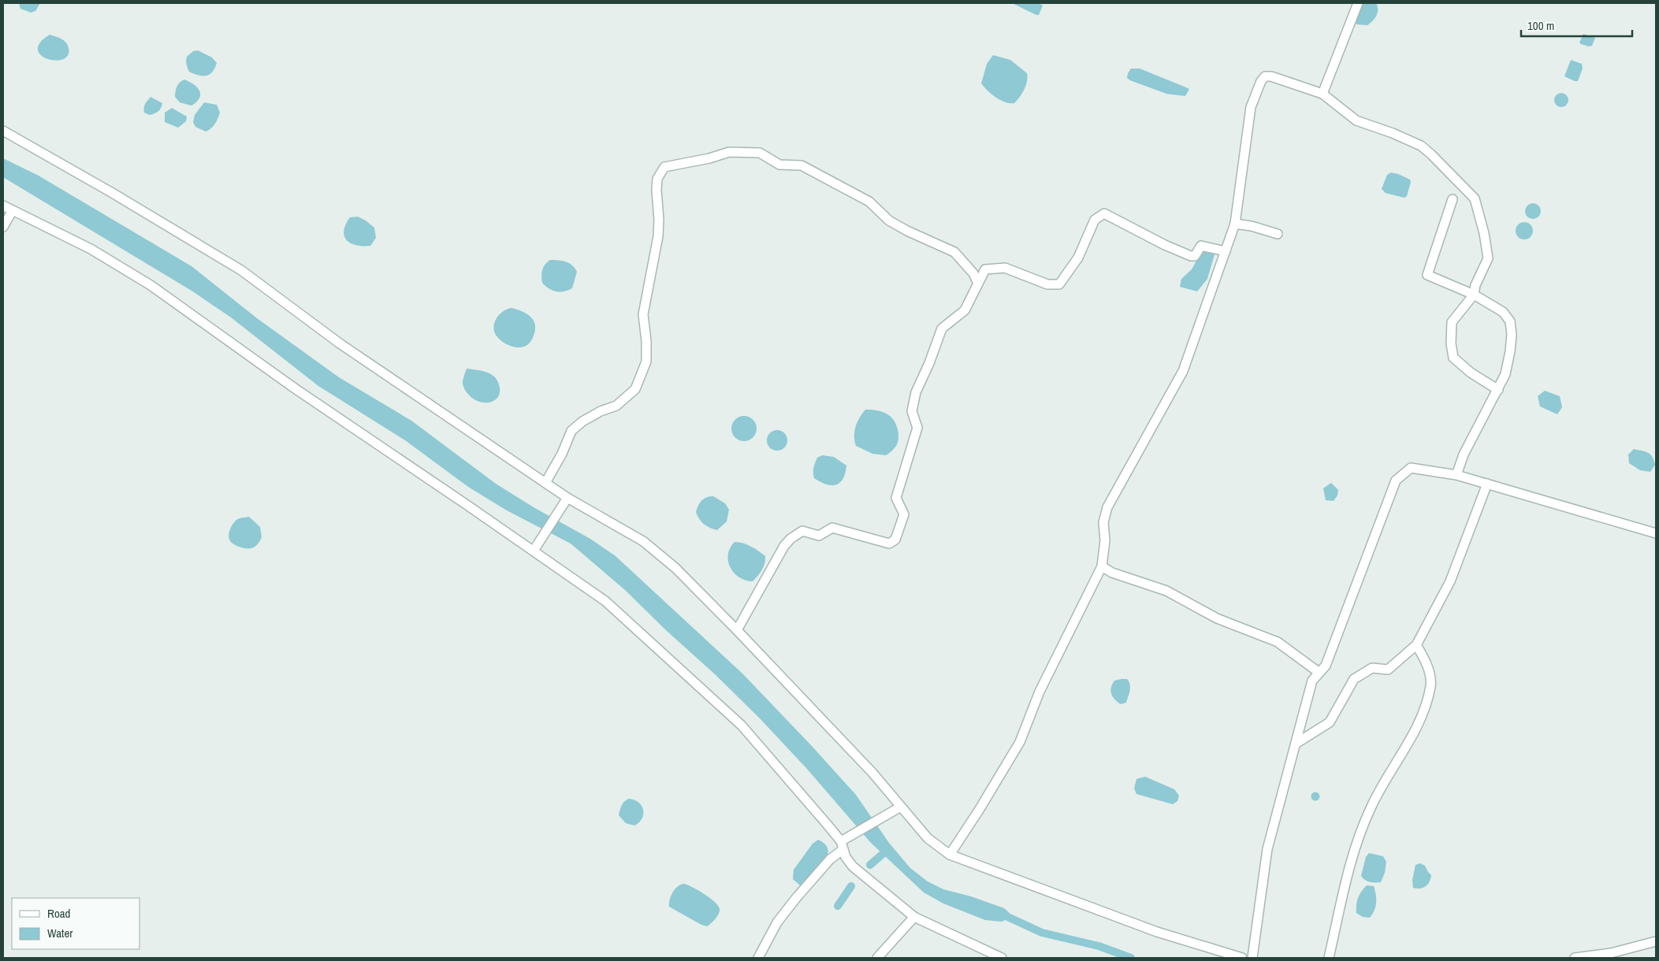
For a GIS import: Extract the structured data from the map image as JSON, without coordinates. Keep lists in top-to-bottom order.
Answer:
{
  "legend": ["Road", "Water"],
  "scale_bar": "100 m"
}
